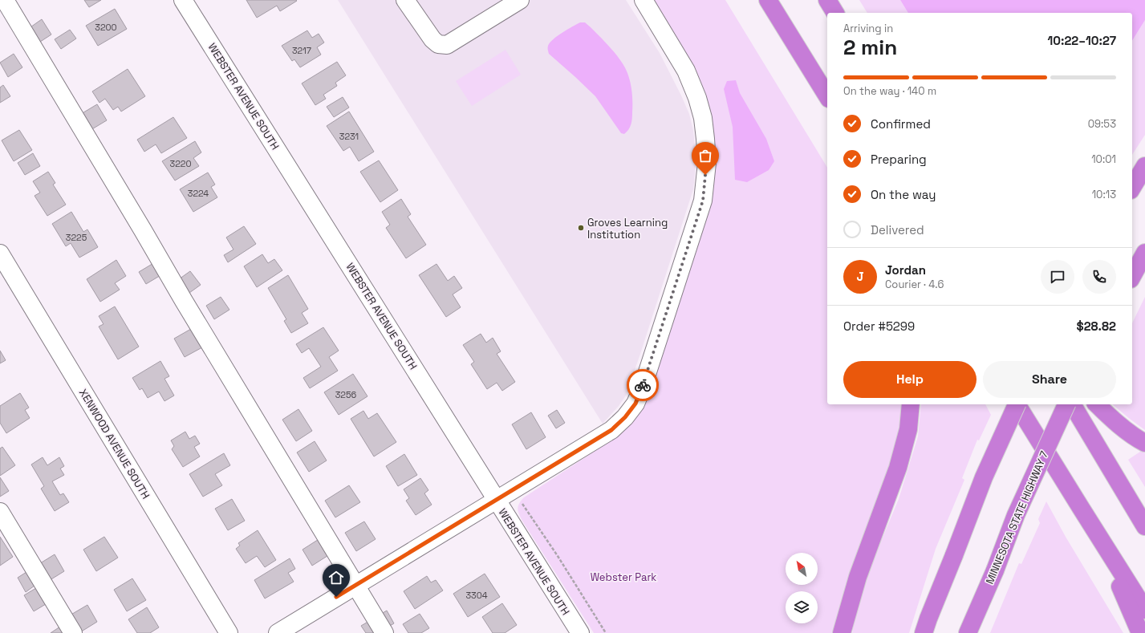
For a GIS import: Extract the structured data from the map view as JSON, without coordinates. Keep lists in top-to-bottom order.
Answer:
{
  "streets": {
    "highway": ["MINNESOTA STATE HIGHWAY 7"],
    "street": ["WEBSTER AVENUE SOUTH", "XENWOOD AVENUE SOUTH"]
  },
  "parks": ["Webster Park"],
  "places": ["Groves Learning Institution"],
  "house_numbers": [
    "3200",
    "3217",
    "3231",
    "3220",
    "3224",
    "3225",
    "3256",
    "3304"
  ],
  "north": "top left",
  "page": {
    "heading": ["2 min", "Arriving in", "10:22–10:27"],
    "panel": [
      "Jordan",
      "Courier · 4.6",
      "Order #5299",
      "$28.82"
    ],
    "bar": "On the way · 140 m",
    "list": [
      ["Confirmed", "09:53"],
      ["Preparing", "10:01"],
      ["On the way", "10:13"],
      "Delivered"
    ],
    "round": "J",
    "buttons": ["Help", "Share"]
  }
}
